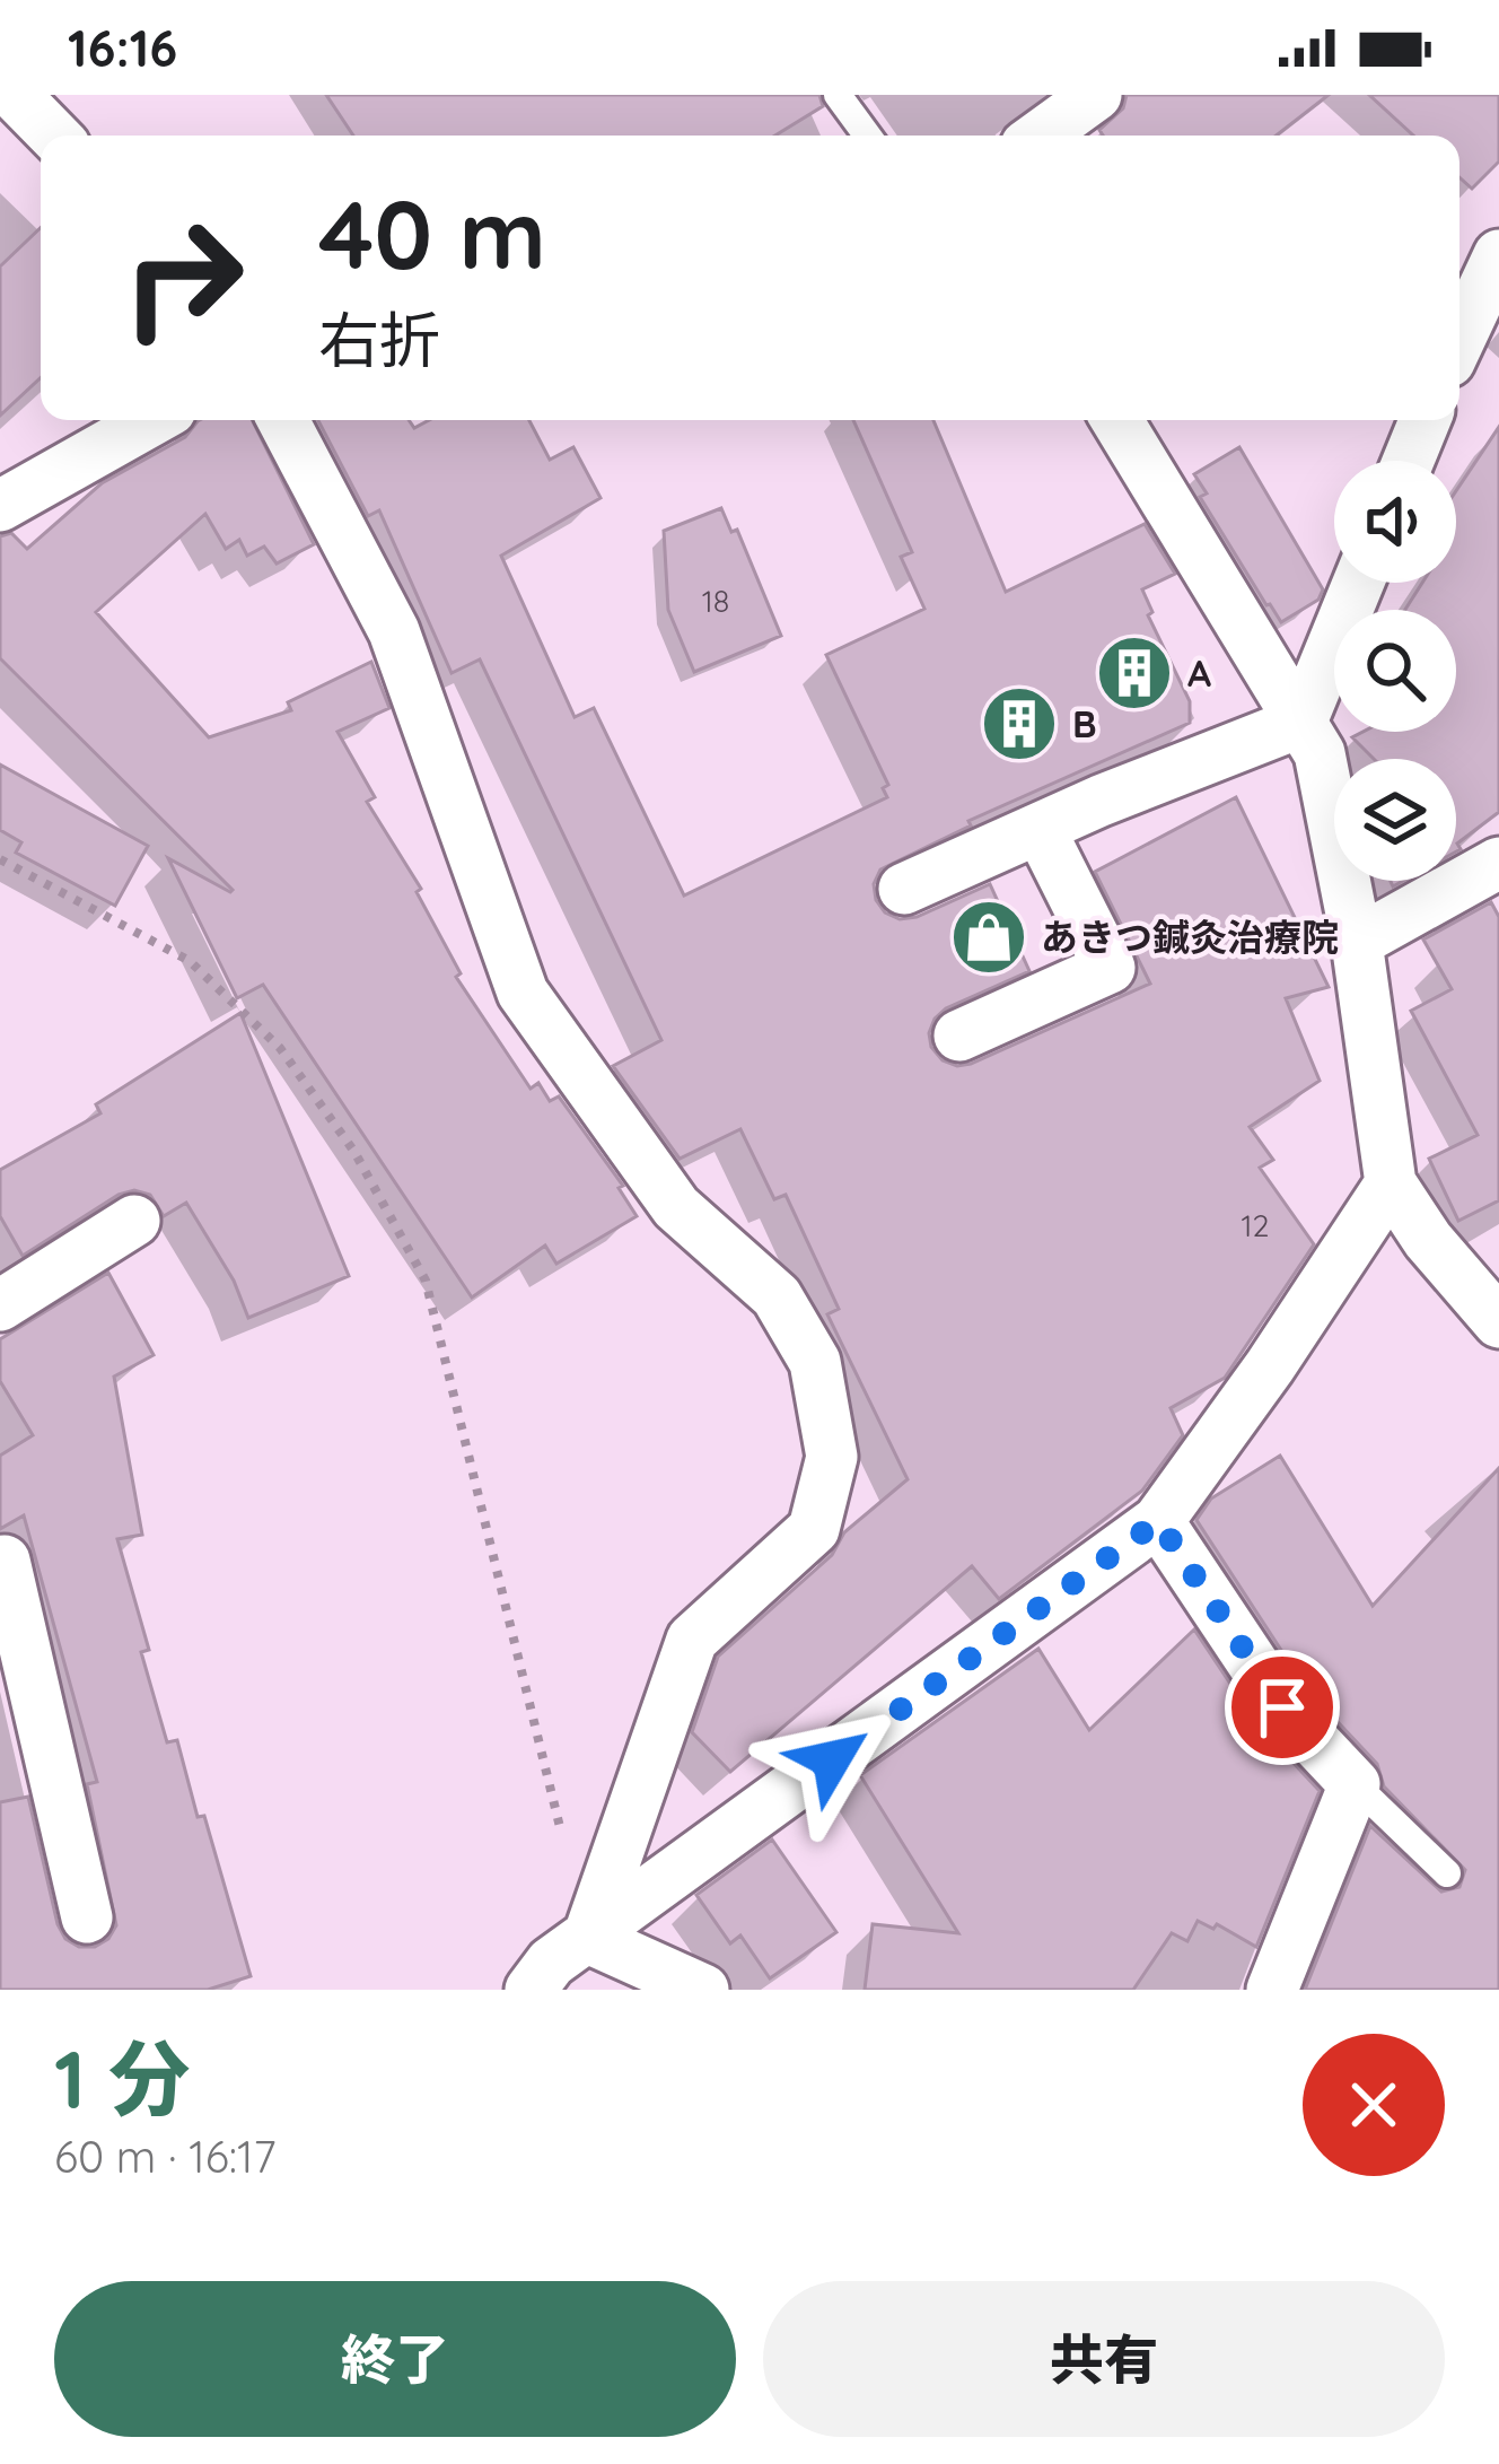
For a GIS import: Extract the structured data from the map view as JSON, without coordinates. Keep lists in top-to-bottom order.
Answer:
{
  "places": {
    "building": ["A", "B"],
    "shop": ["あきつ鍼灸治療院"]
  },
  "house_numbers": ["18", "12"],
  "page": {
    "status": "16:16",
    "turn": ["40 m", "右折"],
    "heading": ["1 分", "60 m · 16:17"],
    "buttons": ["終了", "共有"]
  }
}
